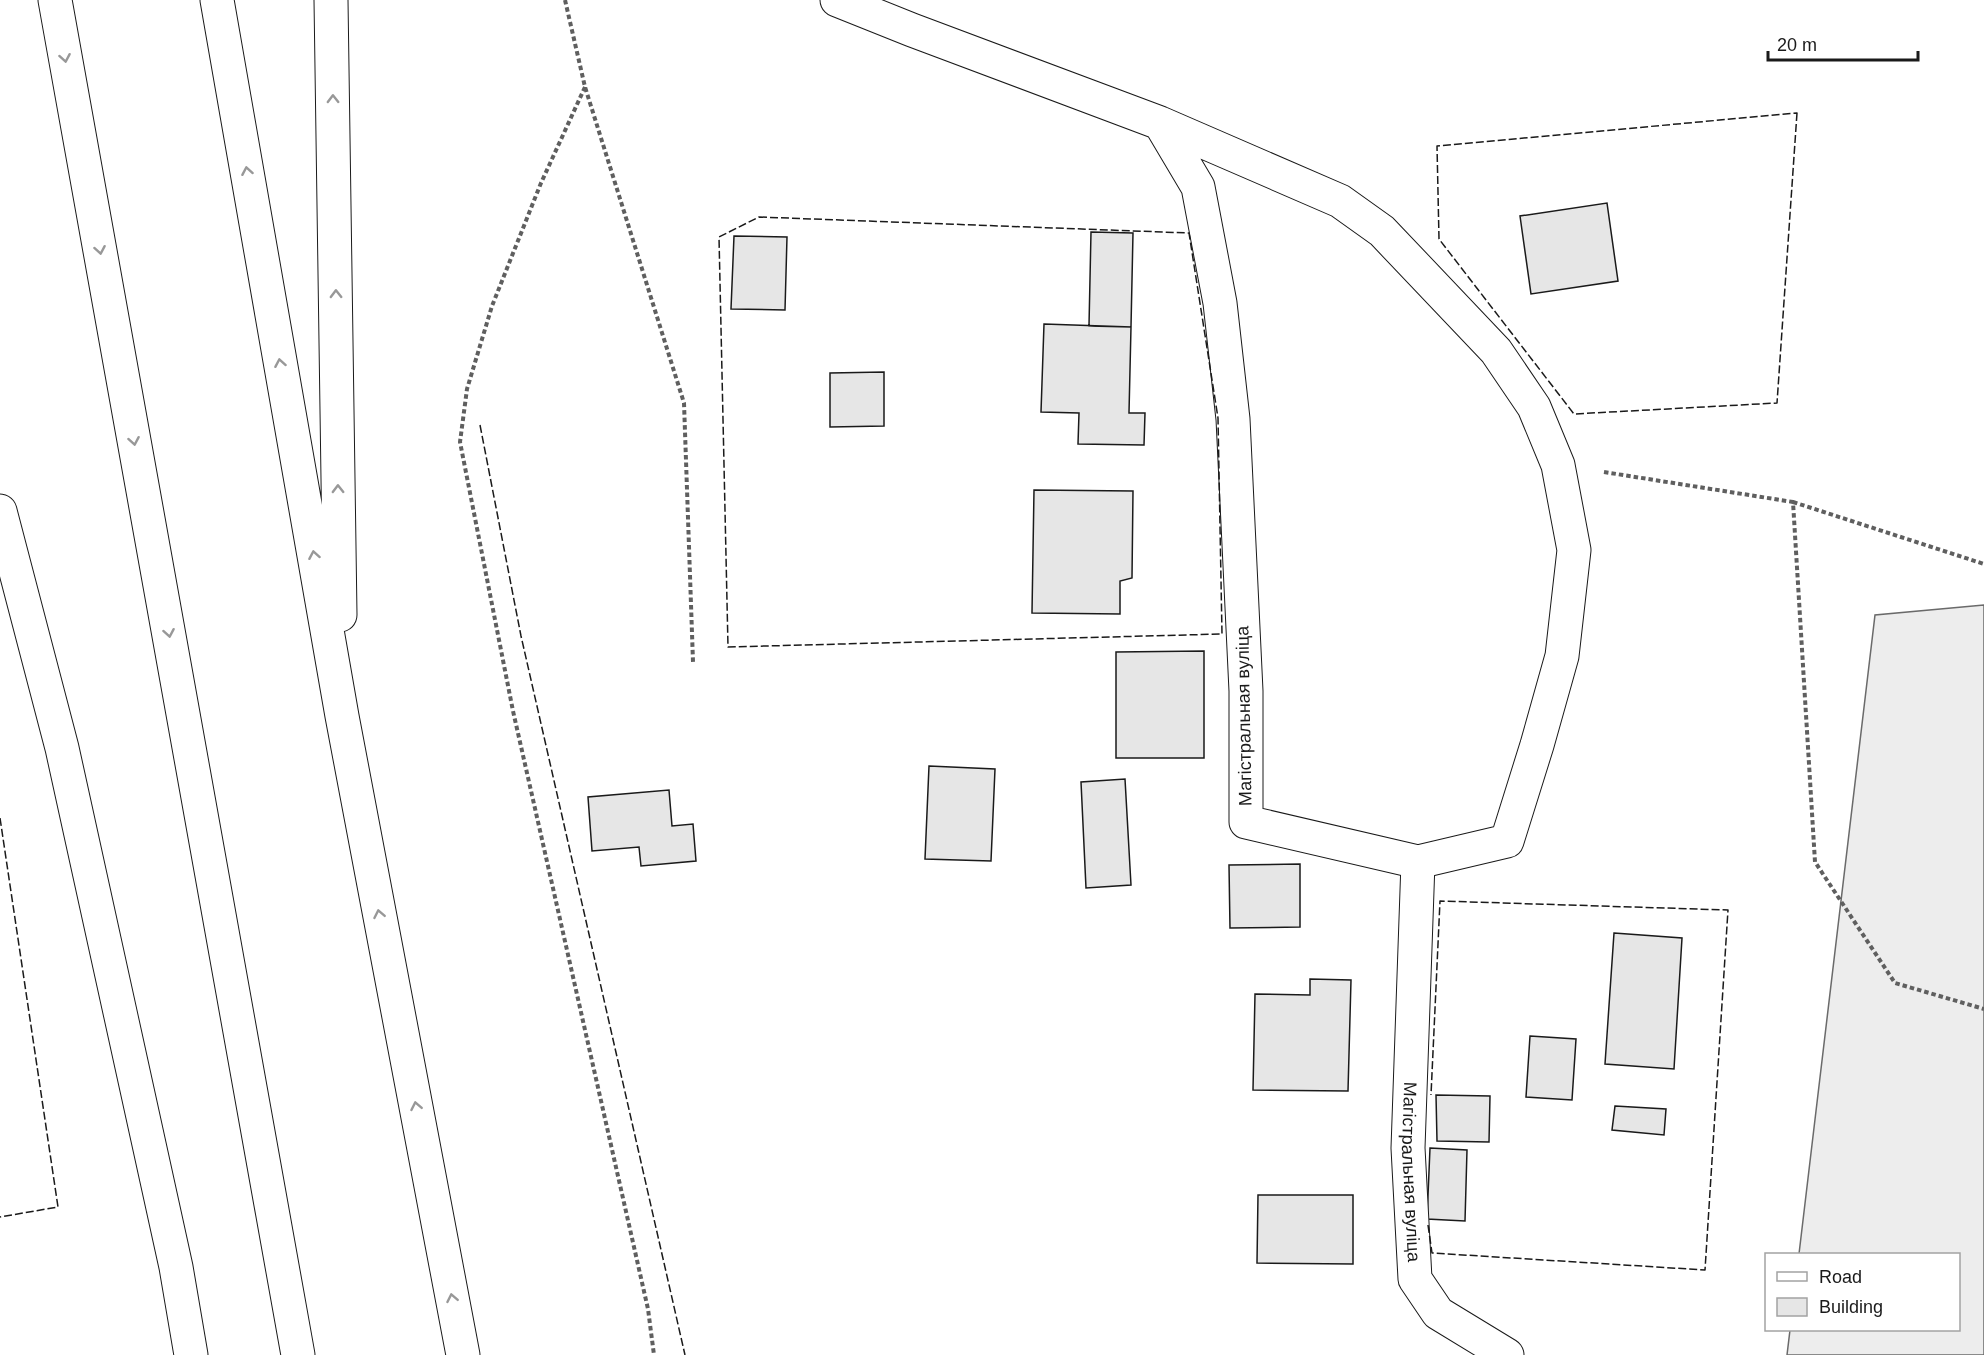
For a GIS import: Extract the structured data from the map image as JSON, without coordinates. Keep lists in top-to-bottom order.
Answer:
{
  "streets": {
    "main road": ["Магістральная вуліца"]
  },
  "legend": ["Road", "Building"],
  "scale_bar": "20 m"
}
